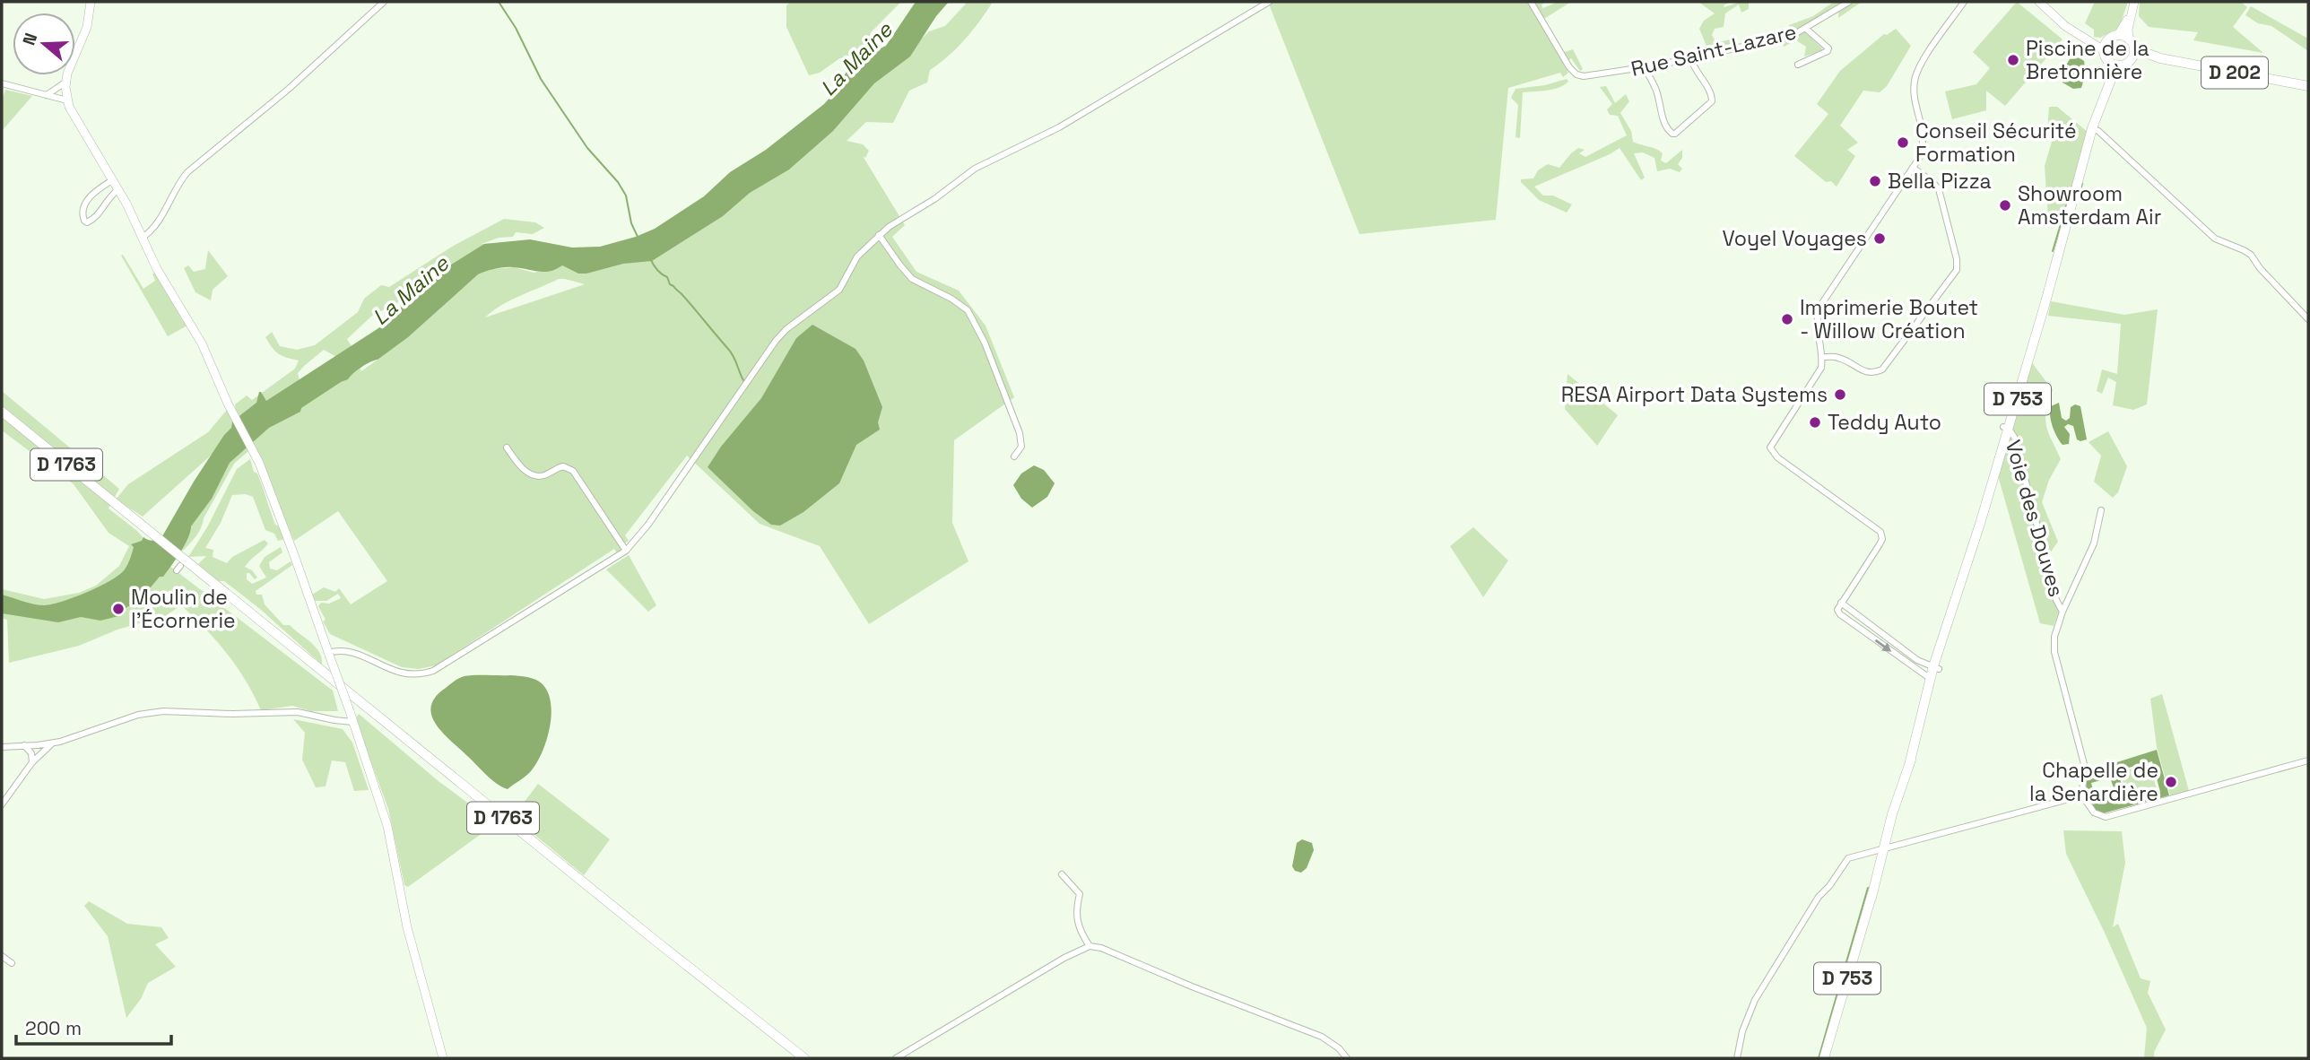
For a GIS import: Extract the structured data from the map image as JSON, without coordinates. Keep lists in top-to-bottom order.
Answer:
{
  "streets": {
    "main road": ["D 202", "D 753", "D 1763"],
    "street": ["Rue Saint-Lazare", "Voie des Douves"]
  },
  "crossings": [
    ["D 202", "D 753"],
    ["D 753", "Voie des Douves"]
  ],
  "water": ["La Maine"],
  "places": [
    "Piscine de la Bretonnière",
    "Conseil Sécurité Formation",
    "Bella Pizza",
    "Showroom Amsterdam Air",
    "Voyel Voyages",
    "Imprimerie Boutet - Willow Création",
    "RESA Airport Data Systems",
    "Teddy Auto",
    "Moulin de l'Écornerie",
    "Chapelle de la Senardière"
  ],
  "scale_bar": "200 m",
  "north": "left"
}
